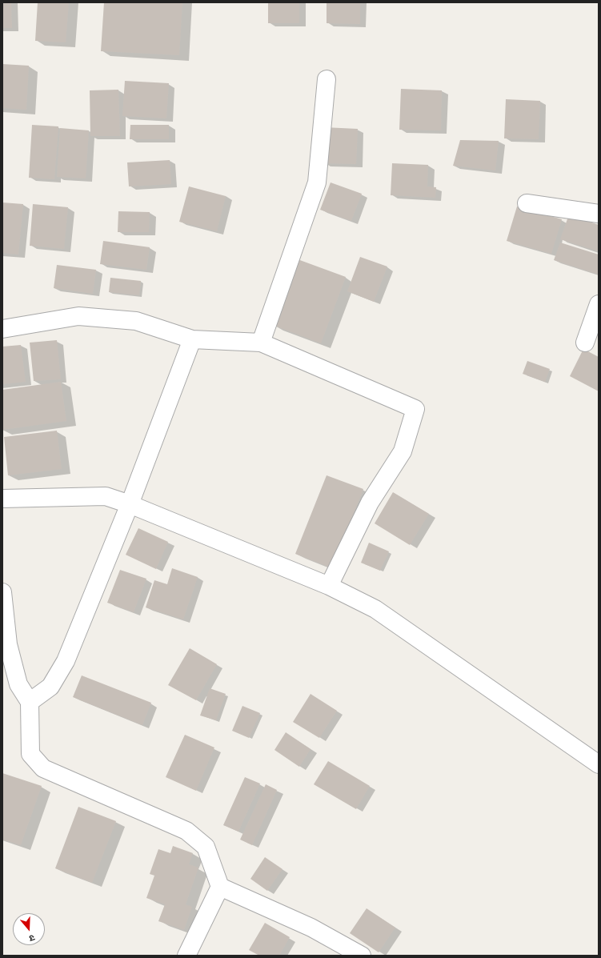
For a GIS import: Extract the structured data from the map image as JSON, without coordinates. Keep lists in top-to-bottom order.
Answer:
{
  "north": "bottom"
}
